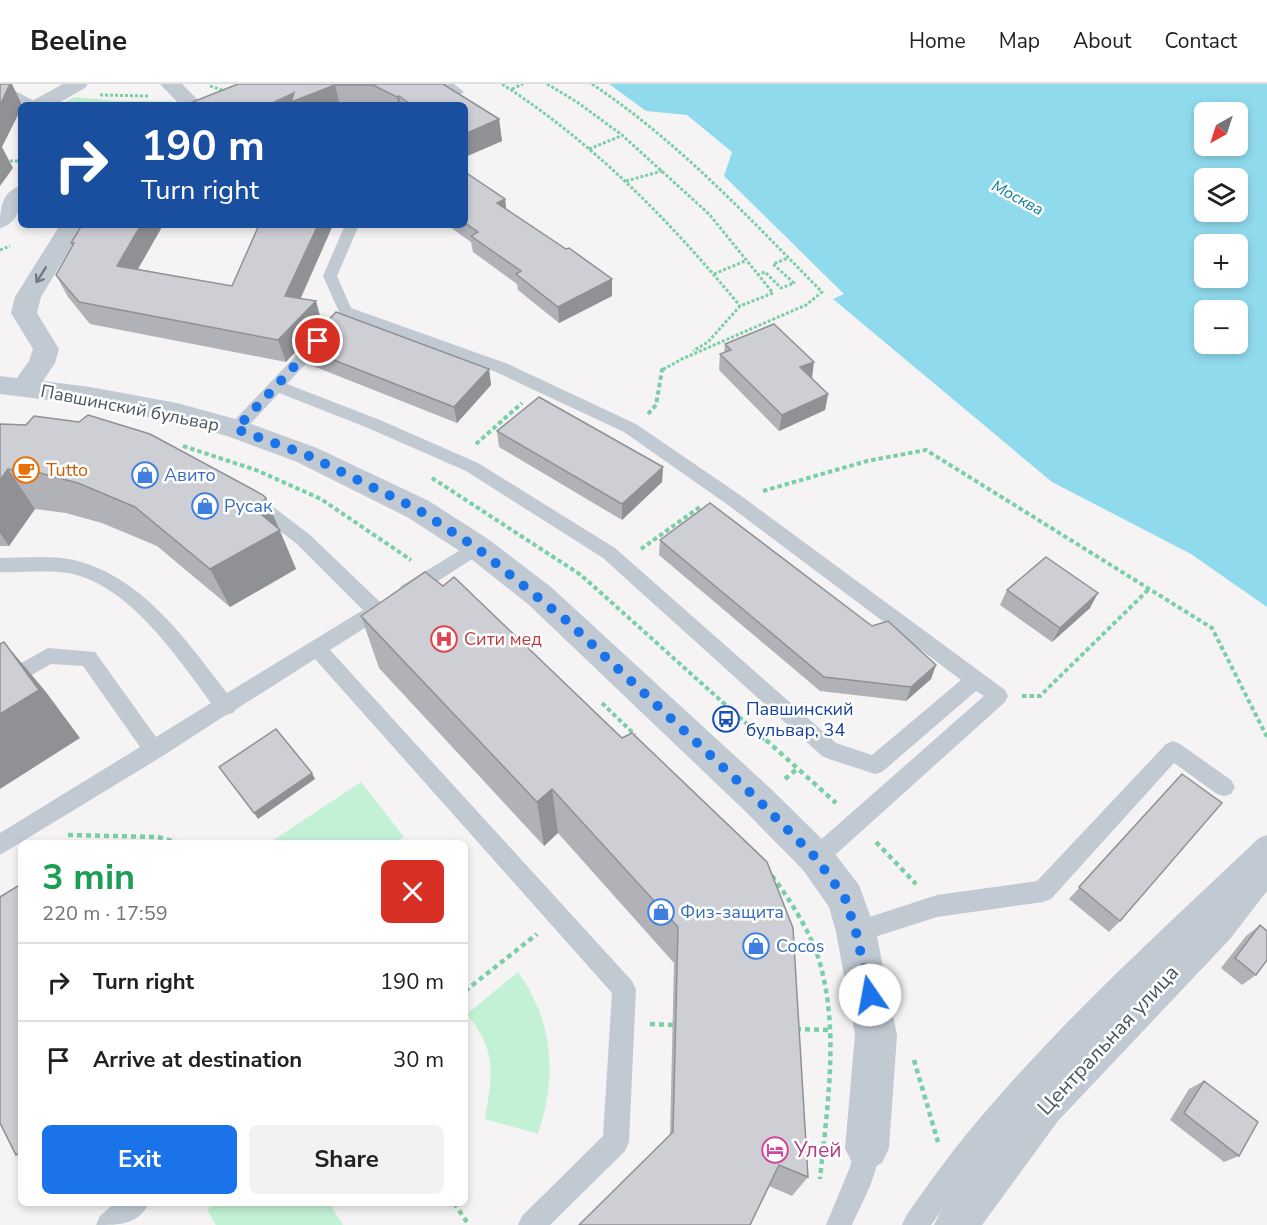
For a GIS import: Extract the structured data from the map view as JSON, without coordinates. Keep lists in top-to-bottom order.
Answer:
{
  "streets": {
    "street": ["Павшинский бульвар", "Центральная улица"]
  },
  "water": ["Москва"],
  "places": {
    "cafe": ["Tutto"],
    "shop": [
      "Авито",
      "Русак",
      "Физ-защита",
      "Cocos"
    ],
    "hospital": ["Сити мед"],
    "bus stop": ["Павшинский бульвар, 34"],
    "hotel": ["Улей"]
  },
  "north": "bottom left",
  "page": {
    "header": "Beeline",
    "nav": [
      "Home",
      "Map",
      "About",
      "Contact"
    ],
    "map_buttons": ["+", "−"],
    "turn": ["190 m", "Turn right"],
    "heading": ["3 min", "220 m · 17:59"],
    "list": [
      {
        "name": "Turn right",
        "value": "190 m"
      },
      {
        "name": "Arrive at destination",
        "value": "30 m"
      }
    ],
    "buttons": ["Exit", "Share"]
  }
}
